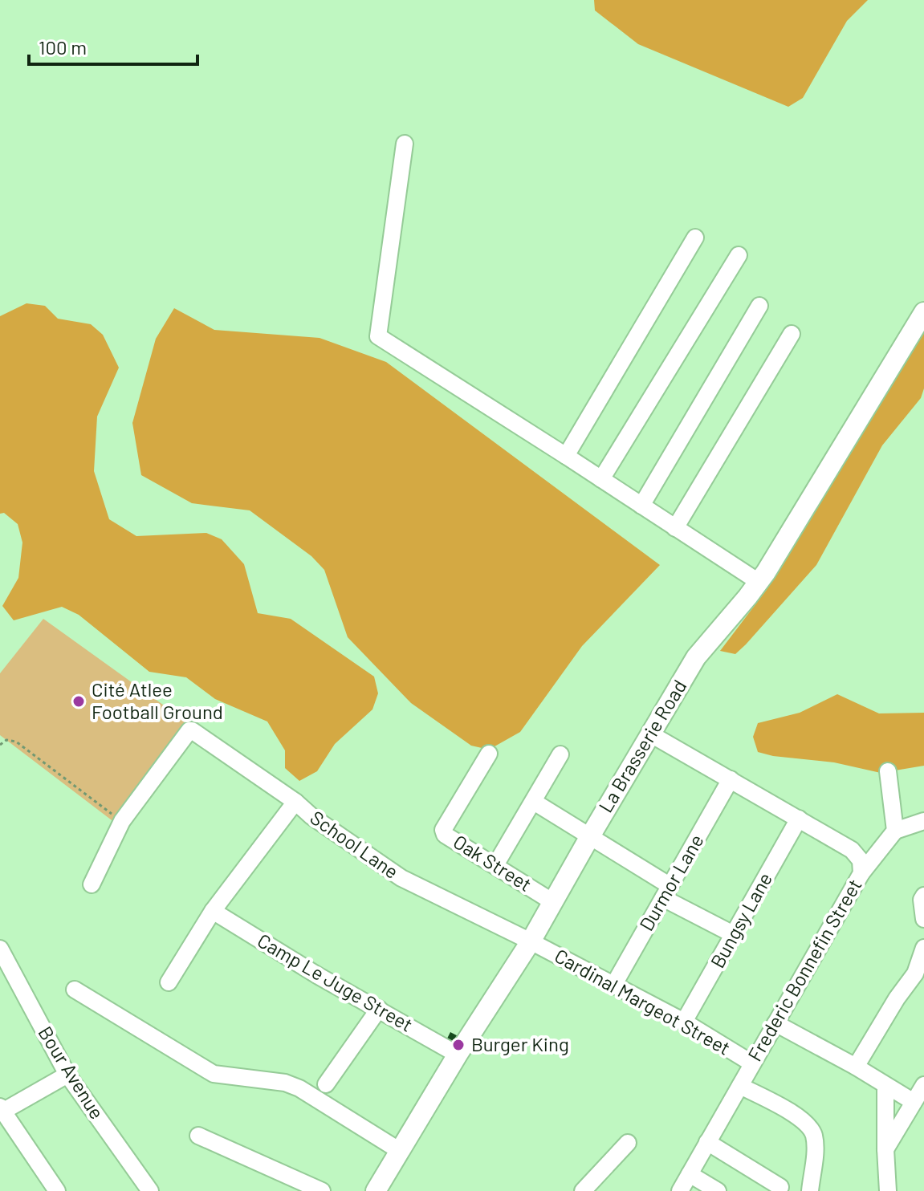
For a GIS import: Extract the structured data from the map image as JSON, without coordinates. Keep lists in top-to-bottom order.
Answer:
{
  "streets": {
    "main road": ["La Brasserie Road"],
    "street": [
      "School Lane",
      "Oak Street",
      "Durmor Lane",
      "Bungsy Lane",
      "Frederic Bonnefin Street",
      "Camp Le Juge Street",
      "Cardinal Margeot Street",
      "Bour Avenue"
    ]
  },
  "crossings": [
    ["La Brasserie Road", "School Lane"],
    ["La Brasserie Road", "Oak Street"],
    ["La Brasserie Road", "Frederic Bonnefin Street"],
    ["La Brasserie Road", "Camp Le Juge Street"],
    ["La Brasserie Road", "Cardinal Margeot Street"],
    ["School Lane", "Cardinal Margeot Street"],
    ["Durmor Lane", "Frederic Bonnefin Street"],
    ["Durmor Lane", "Cardinal Margeot Street"],
    ["Bungsy Lane", "Frederic Bonnefin Street"],
    ["Bungsy Lane", "Cardinal Margeot Street"],
    ["Frederic Bonnefin Street", "Cardinal Margeot Street"]
  ],
  "places": ["Cité Atlee Football Ground", "Burger King"],
  "scale_bar": "100 m"
}
